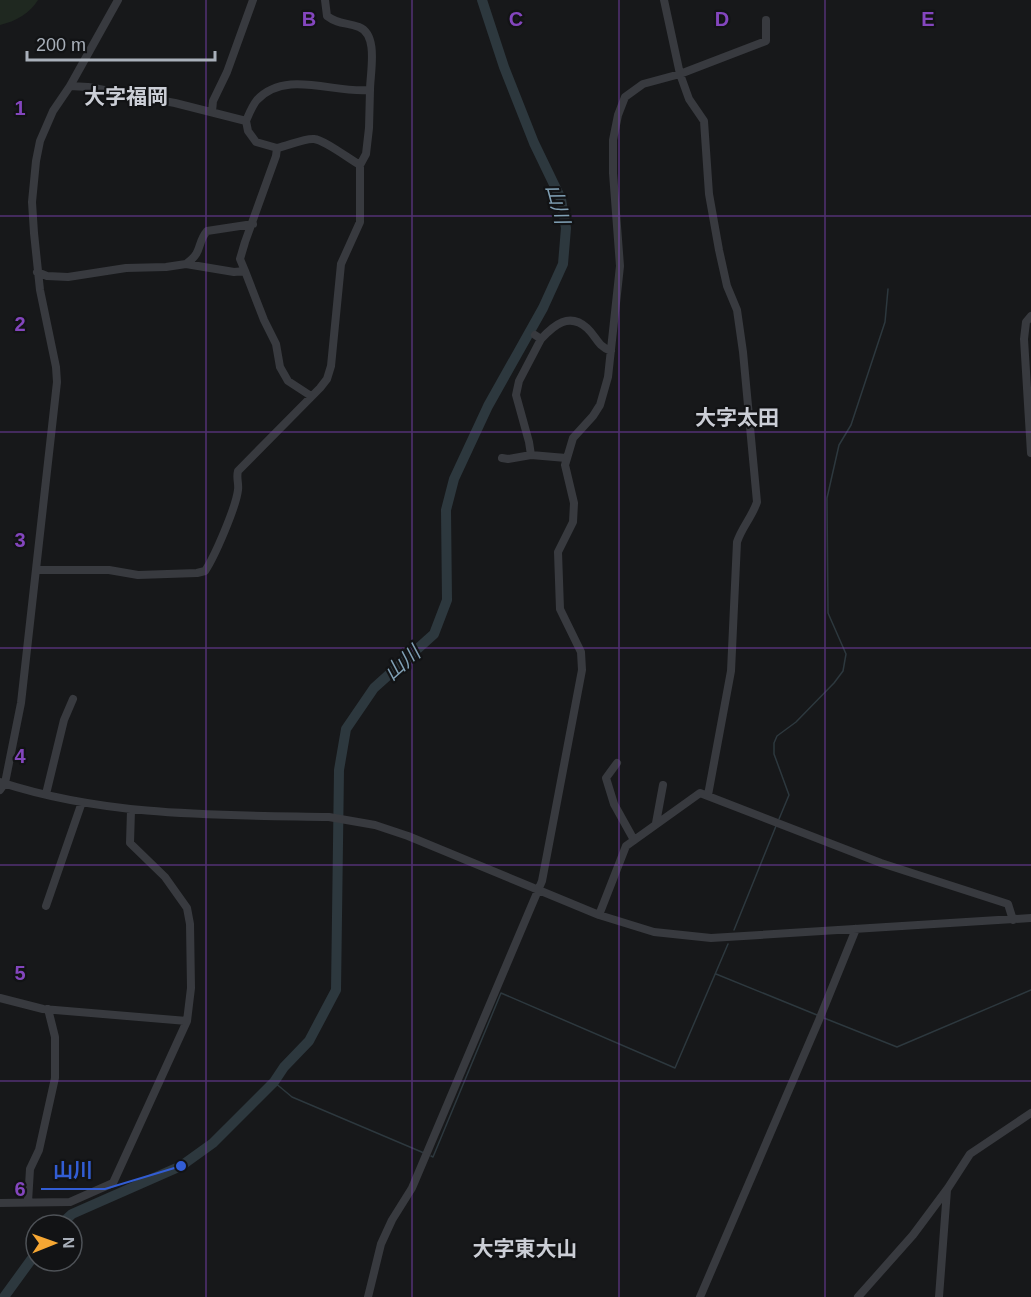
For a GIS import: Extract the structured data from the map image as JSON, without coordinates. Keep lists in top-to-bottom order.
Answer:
{
  "districts": ["大字福岡", "大字太田", "大字東大山"],
  "water": ["山川"],
  "places": ["山川"],
  "scale_bar": "200 m",
  "north": "right",
  "grid": {
    "columns": [
      "B",
      "C",
      "D",
      "E"
    ],
    "rows": [
      "1",
      "2",
      "3",
      "4",
      "5",
      "6"
    ]
  }
}
